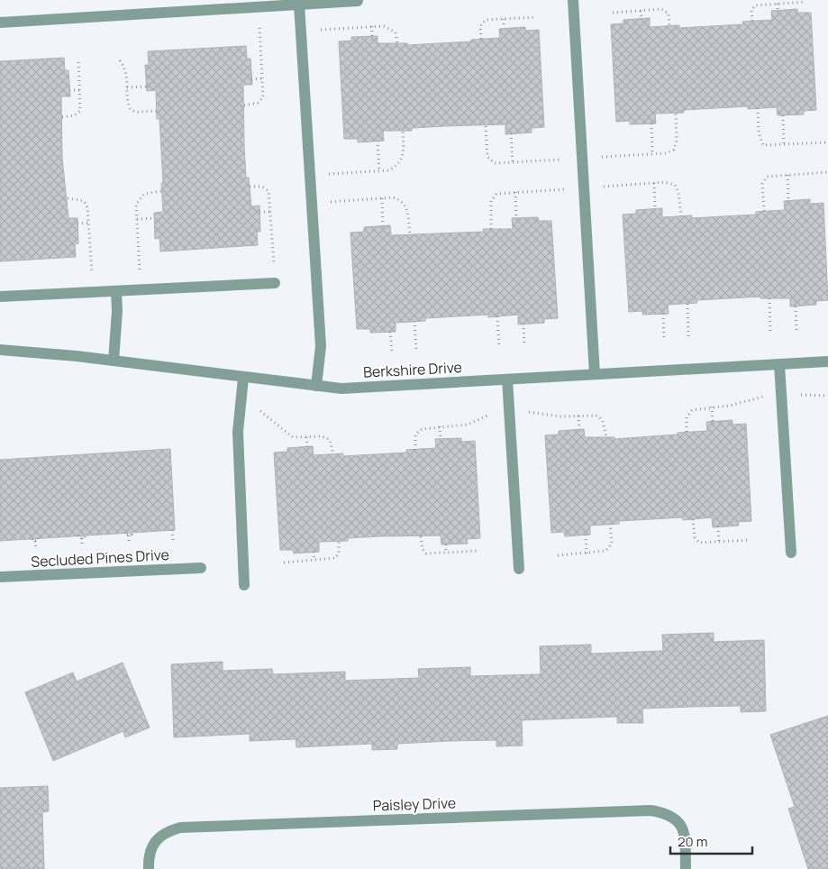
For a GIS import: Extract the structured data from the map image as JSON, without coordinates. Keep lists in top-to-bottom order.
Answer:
{
  "streets": {
    "street": ["Berkshire Drive", "Secluded Pines Drive", "Paisley Drive"]
  },
  "scale_bar": "20 m"
}
